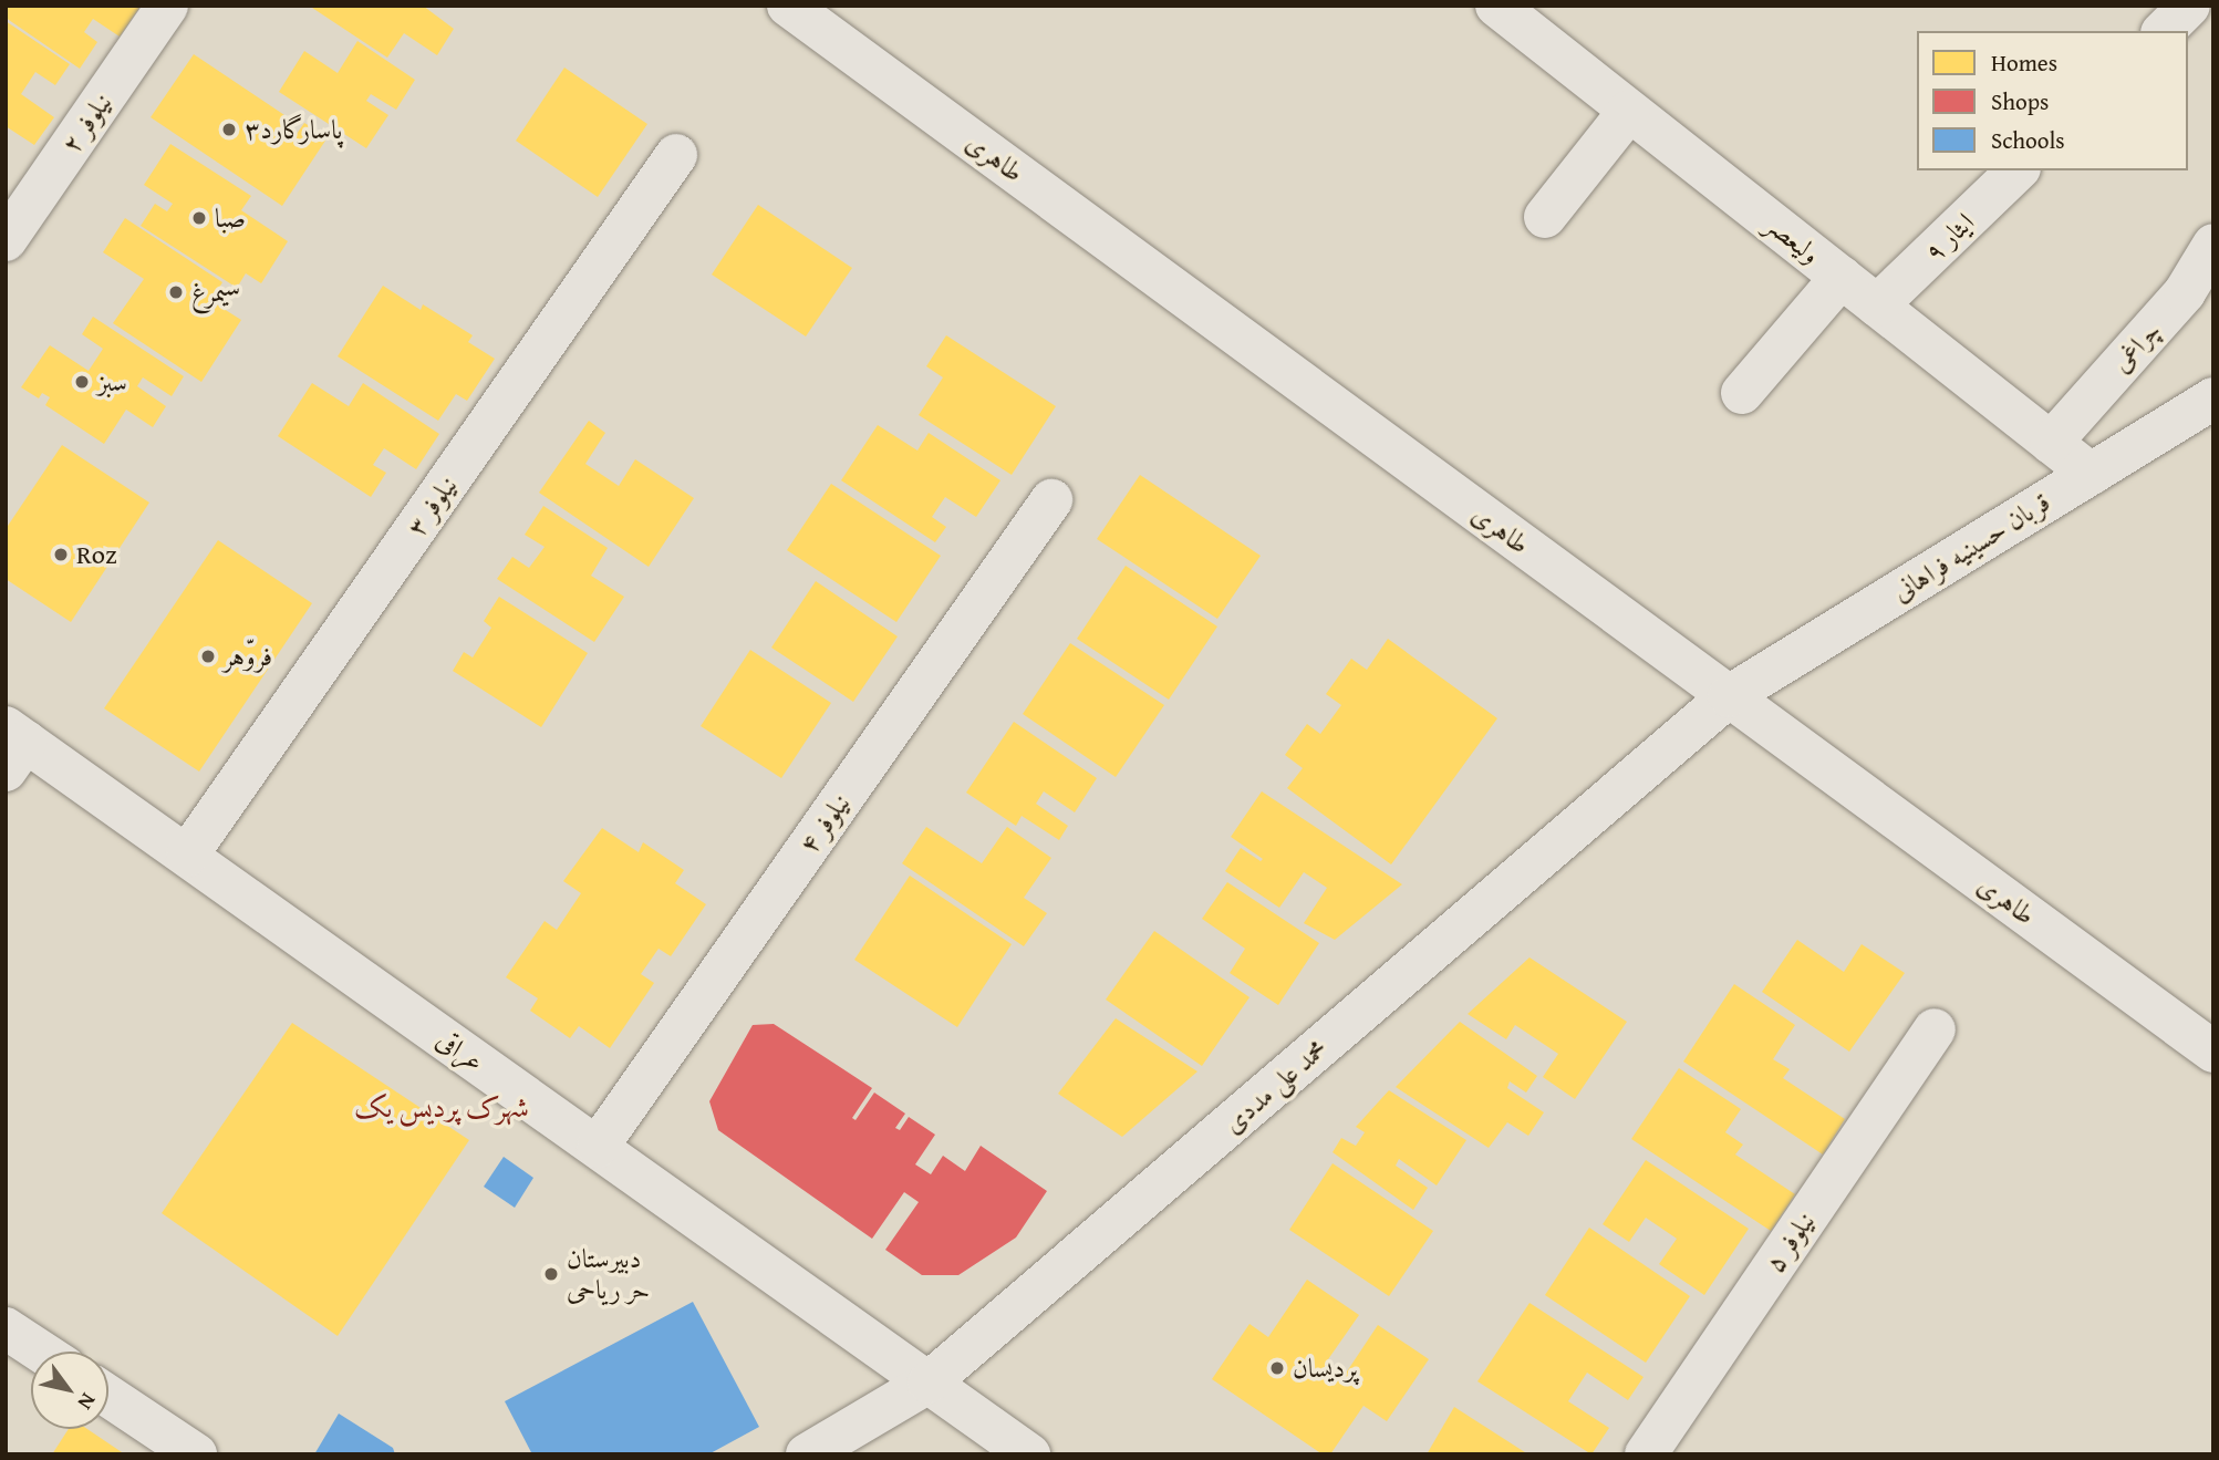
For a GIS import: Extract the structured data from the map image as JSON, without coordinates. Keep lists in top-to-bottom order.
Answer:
{
  "streets": {
    "street": [
      "نیلوفر ۲",
      "طاهری",
      "ایثار ۹",
      "ولیعصر",
      "چراغی",
      "نیلوفر ۳",
      "قربان حسینیه فراهانی",
      "نیلوفر ۴",
      "عراقی",
      "محمد علی مددی",
      "نیلوفر ۵"
    ]
  },
  "crossings": [
    ["طاهری", "قربان حسینیه فراهانی"],
    ["طاهری", "محمد علی مددی"],
    ["ایثار ۹", "ولیعصر"],
    ["ولیعصر", "چراغی"],
    ["ولیعصر", "قربان حسینیه فراهانی"],
    ["نیلوفر ۳", "عراقی"],
    ["قربان حسینیه فراهانی", "محمد علی مددی"],
    ["نیلوفر ۴", "عراقی"],
    ["عراقی", "محمد علی مددی"]
  ],
  "districts": ["شهرک پردیس یک"],
  "places": [
    "پاسارگارد۳",
    "صبا",
    "سیمرغ",
    "سبز",
    "Roz",
    "فروّهر",
    "دبیرستان حر ریاحی",
    "پردیسان"
  ],
  "legend": ["Homes", "Shops", "Schools"],
  "north": "bottom right"
}
